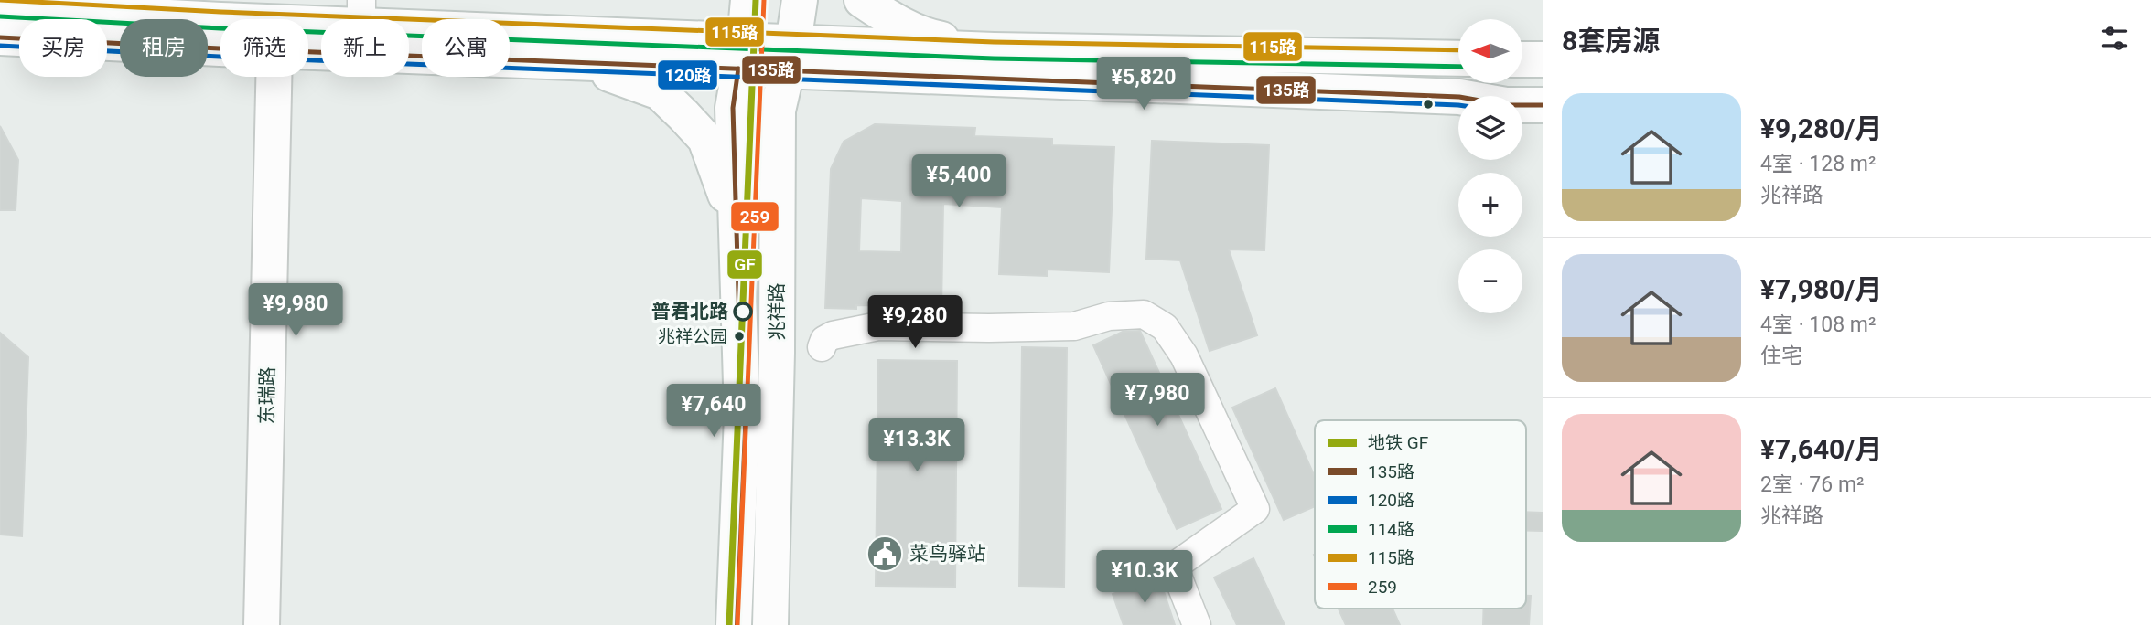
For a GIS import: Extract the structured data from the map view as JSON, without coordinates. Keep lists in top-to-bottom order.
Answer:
{
  "streets": {
    "main road": ["兆祥路", "东瑞路"]
  },
  "places": {
    "other": ["普君北路", "兆祥公园"],
    "public building": ["菜鸟驿站"]
  },
  "lines": [
    "metro line GF",
    "transit line 115路",
    "transit line 259",
    "transit line 114路",
    "transit line 135路",
    "transit line 120路"
  ],
  "legend": [
    "地铁 GF",
    "135路",
    "120路",
    "114路",
    "115路",
    "259"
  ],
  "north": "left",
  "page": {
    "heading": "8套房源",
    "map_buttons": ["+", "−"],
    "chip": [
      "买房",
      "租房",
      "筛选",
      "新上",
      "公寓"
    ],
    "price": [
      "¥5,820",
      "¥5,400",
      "¥9,980",
      "¥9,280",
      "¥7,980",
      "¥7,640",
      "¥13.3K",
      "¥10.3K"
    ],
    "list": [
      {
        "name": "¥9,280/月",
        "note": "4室 · 128 m² · 兆祥路"
      },
      {
        "name": "¥7,980/月",
        "note": "4室 · 108 m² · 住宅"
      },
      {
        "name": "¥7,640/月",
        "note": "2室 · 76 m² · 兆祥路"
      }
    ]
  }
}
